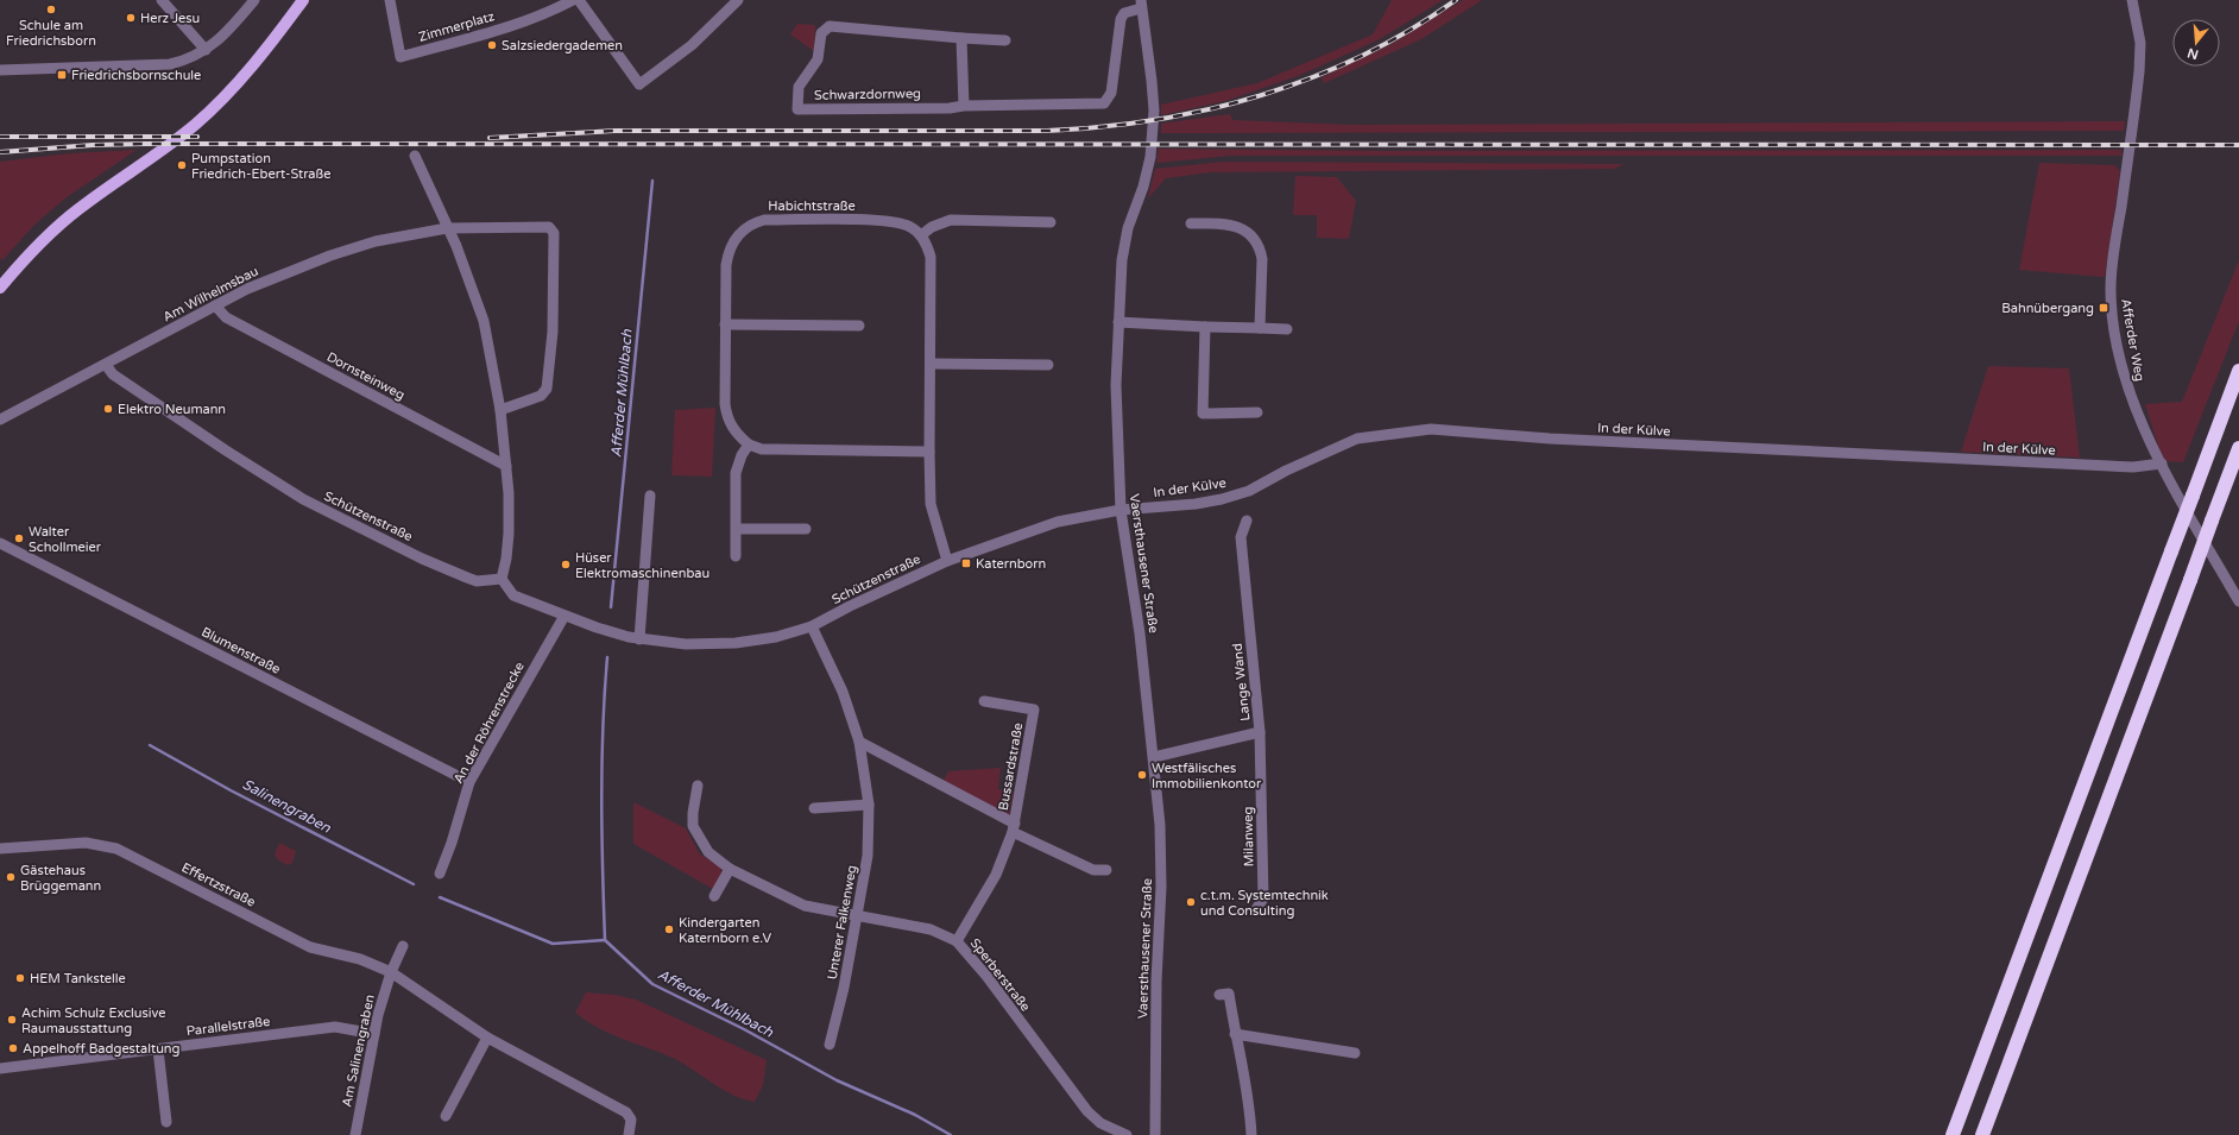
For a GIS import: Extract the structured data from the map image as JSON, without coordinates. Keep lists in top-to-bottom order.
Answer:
{
  "streets": {
    "street": [
      "Zimmerplatz",
      "Schwarzdornweg",
      "Habichtstraße",
      "Am Wilhelmsbau",
      "Afferder Weg",
      "Dornsteinweg",
      "In der Külve",
      "Schützenstraße",
      "Vaersthausener Straße",
      "Blumenstraße",
      "Lange Wand",
      "An der Röhrenstrecke",
      "Bussardstraße",
      "Milanweg",
      "Effertzstraße",
      "Unterer Falkenweg",
      "Sperberstraße",
      "Parallelstraße",
      "Am Salinengraben"
    ]
  },
  "crossings": [
    ["Schwarzdornweg", "Vaersthausener Straße"],
    ["Am Wilhelmsbau", "Dornsteinweg"],
    ["Am Wilhelmsbau", "Schützenstraße"],
    ["Afferder Weg", "In der Külve"],
    ["In der Külve", "Schützenstraße"],
    ["In der Külve", "Vaersthausener Straße"],
    ["Schützenstraße", "Vaersthausener Straße"],
    ["Schützenstraße", "An der Röhrenstrecke"],
    ["Schützenstraße", "Unterer Falkenweg"],
    ["Vaersthausener Straße", "Lange Wand"],
    ["Blumenstraße", "An der Röhrenstrecke"],
    ["Lange Wand", "Milanweg"],
    ["Bussardstraße", "Unterer Falkenweg"],
    ["Bussardstraße", "Sperberstraße"],
    ["Effertzstraße", "Am Salinengraben"],
    ["Unterer Falkenweg", "Sperberstraße"],
    ["Parallelstraße", "Am Salinengraben"]
  ],
  "water": ["Afferder Mühlbach", "Salinengraben"],
  "places": {
    "other": [
      "Schule am Friedrichsborn",
      "Herz Jesu",
      "Salzsiedergademen",
      "Pumpstation Friedrich-Ebert-Straße",
      "Elektro Neumann",
      "Walter Schollmeier",
      "Hüser Elektromaschinenbau",
      "Westfälisches Immobilienkontor",
      "Gästehaus Brüggemann",
      "c.t.m. Systemtechnik und Consulting",
      "Kindergarten Katernborn e.V",
      "HEM Tankstelle",
      "Achim Schulz Exclusive Raumausstattung",
      "Appelhoff Badgestaltung"
    ],
    "transit": ["Friedrichsbornschule", "Bahnübergang", "Katernborn"]
  },
  "north": "bottom"
}
